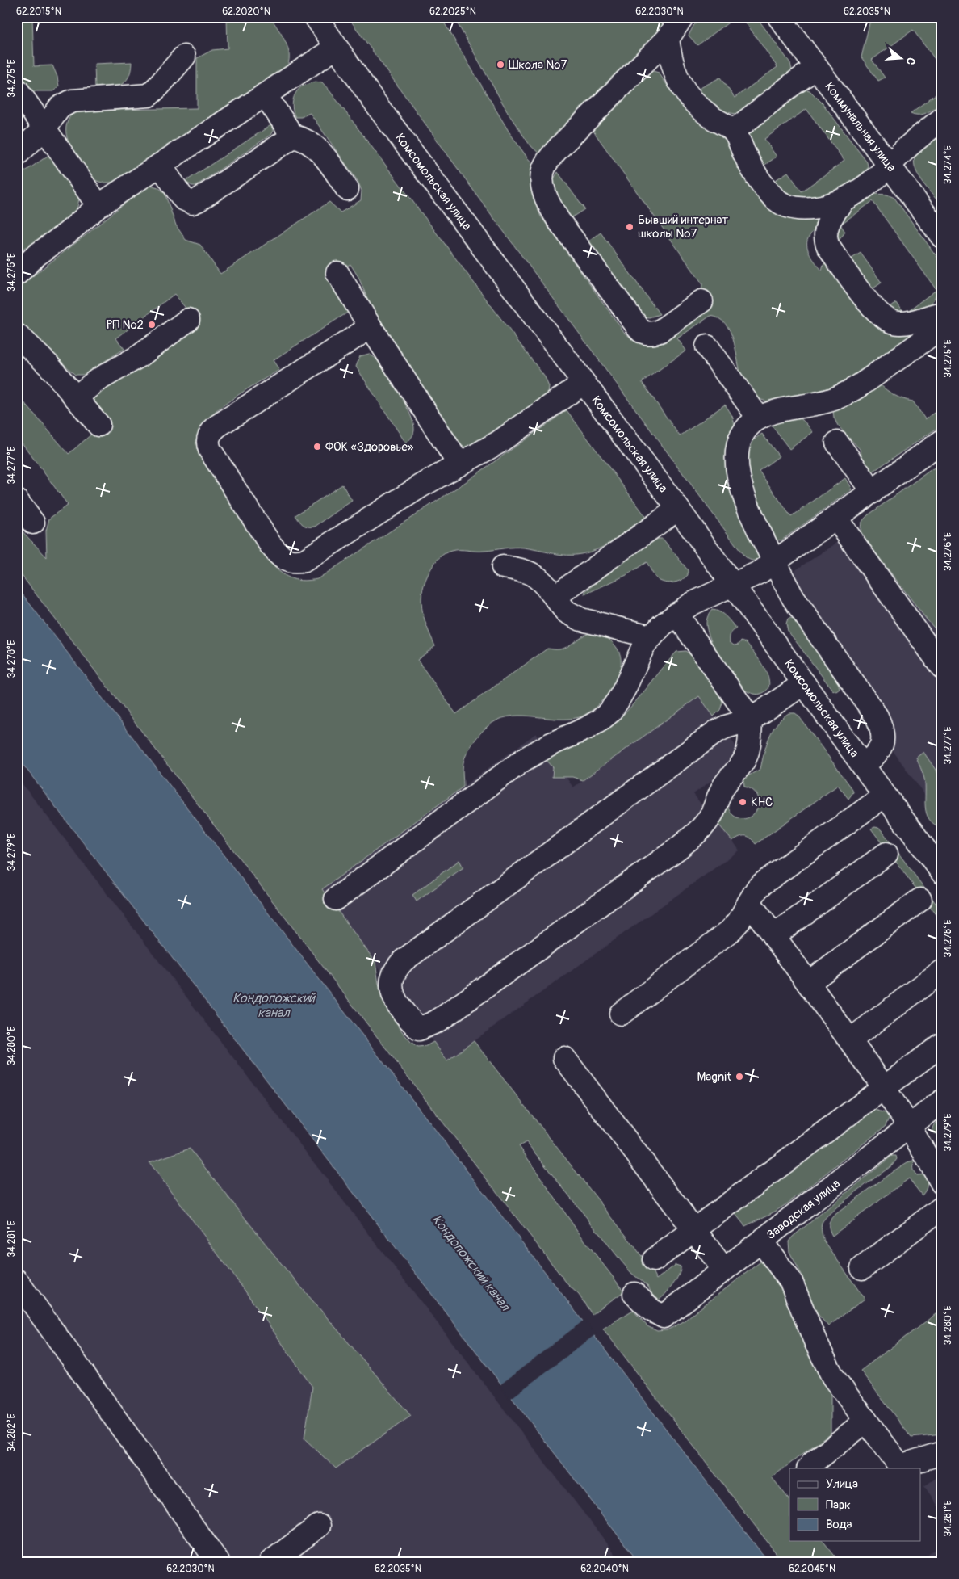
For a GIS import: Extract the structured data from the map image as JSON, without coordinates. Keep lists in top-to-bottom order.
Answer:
{
  "streets": {
    "street": ["Коммунальная улица", "Комсомольская улица", "Заводская улица"]
  },
  "water": ["Кондопожский канал"],
  "places": [
    "Школа №7",
    "Бывший интернат школы №7",
    "РП №2",
    "ФОК «Здоровье»",
    "КНС",
    "Magnit"
  ],
  "legend": ["Улица", "Парк", "Вода"],
  "north": "right",
  "coordinates": [
    "62.2015°N",
    "62.2020°N",
    "62.2025°N",
    "62.2030°N",
    "62.2035°N",
    "34.275°E",
    "34.274°E",
    "34.276°E",
    "34.277°E",
    "34.278°E",
    "34.279°E",
    "34.280°E",
    "34.281°E",
    "34.282°E",
    "62.2040°N",
    "62.2045°N"
  ]
}
